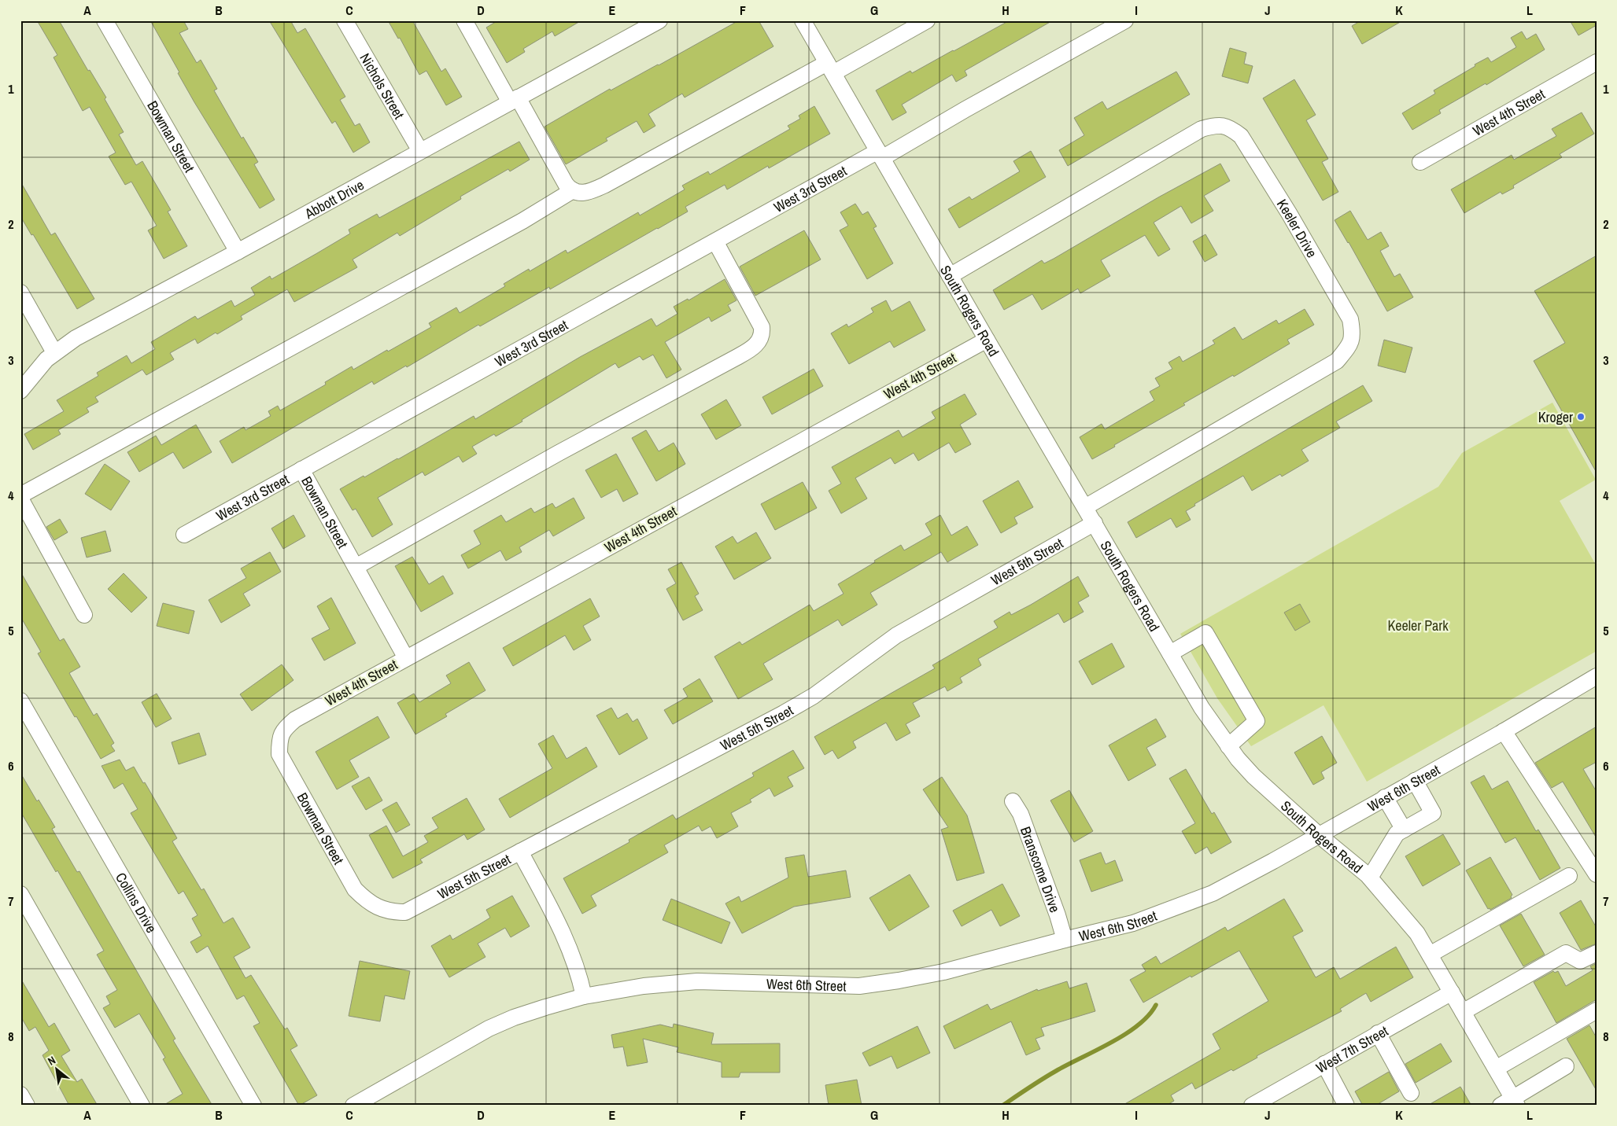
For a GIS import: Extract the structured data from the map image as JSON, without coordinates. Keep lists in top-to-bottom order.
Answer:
{
  "streets": {
    "street": [
      "Nichols Street",
      "West 4th Street",
      "Bowman Street",
      "West 3rd Street",
      "Abbott Drive",
      "Keeler Drive",
      "South Rogers Road",
      "West 5th Street",
      "West 6th Street",
      "Branscome Drive",
      "Collins Drive",
      "West 7th Street"
    ]
  },
  "crossings": [
    ["Nichols Street", "Abbott Drive"],
    ["West 4th Street", "Bowman Street"],
    ["West 4th Street", "South Rogers Road"],
    ["Bowman Street", "West 3rd Street"],
    ["Bowman Street", "Abbott Drive"],
    ["Bowman Street", "West 5th Street"],
    ["West 3rd Street", "South Rogers Road"],
    ["Keeler Drive", "South Rogers Road"],
    ["South Rogers Road", "West 5th Street"],
    ["South Rogers Road", "West 6th Street"],
    ["South Rogers Road", "West 7th Street"],
    ["West 6th Street", "Branscome Drive"]
  ],
  "parks": ["Keeler Park"],
  "places": ["Kroger"],
  "north": "top left",
  "grid": {
    "columns": [
      "A",
      "B",
      "C",
      "D",
      "E",
      "F",
      "G",
      "H",
      "I",
      "J",
      "K",
      "L"
    ],
    "rows": [
      "1",
      "2",
      "3",
      "4",
      "5",
      "6",
      "7",
      "8"
    ]
  }
}
